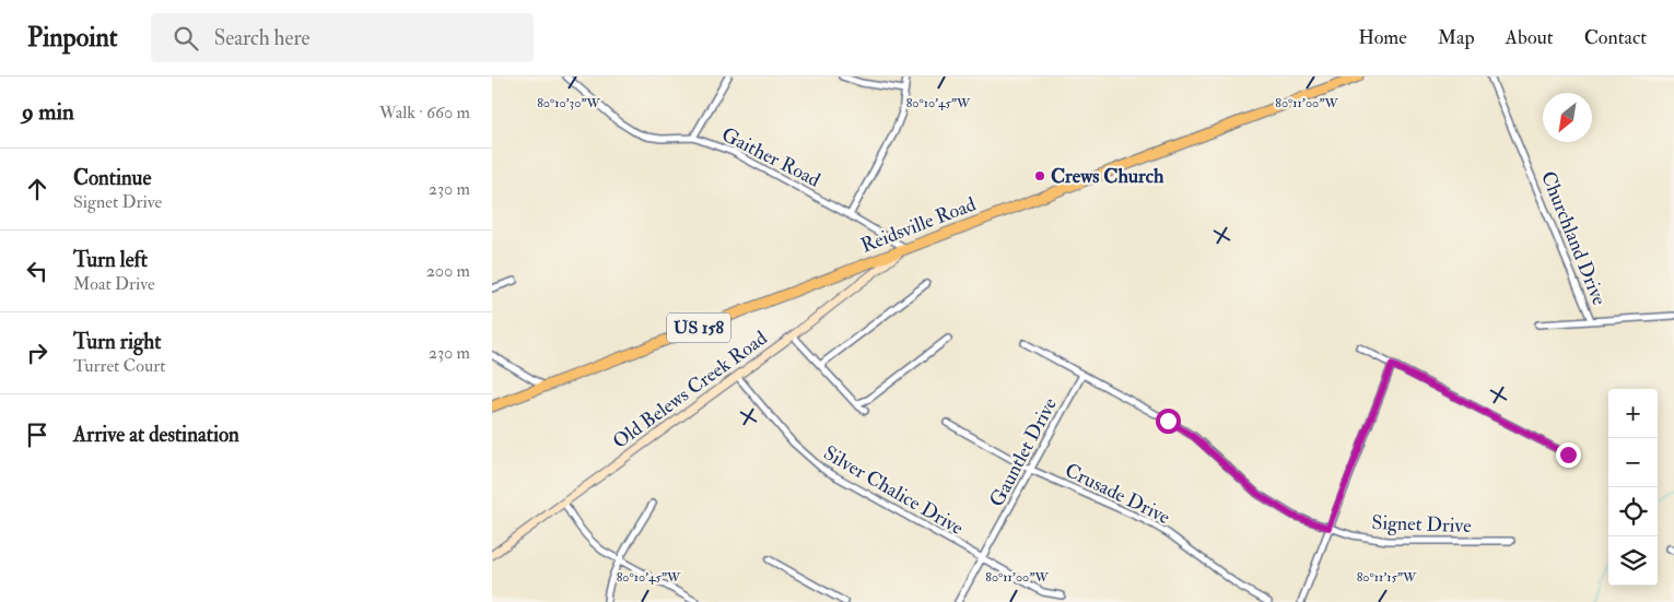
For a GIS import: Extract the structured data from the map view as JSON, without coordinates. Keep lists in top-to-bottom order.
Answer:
{
  "streets": {
    "highway": ["Reidsville Road", "US 158"],
    "street": [
      "Gaither Road",
      "Churchland Drive",
      "Old Belews Creek Road",
      "Gauntlet Drive",
      "Silver Chalice Drive",
      "Crusade Drive",
      "Signet Drive"
    ]
  },
  "crossings": [
    ["Gaither Road", "Reidsville Road"],
    ["Gaither Road", "Old Belews Creek Road"],
    ["Reidsville Road", "Old Belews Creek Road"],
    ["Old Belews Creek Road", "Silver Chalice Drive"],
    ["Gauntlet Drive", "Silver Chalice Drive"],
    ["Gauntlet Drive", "Crusade Drive"],
    ["Gauntlet Drive", "Signet Drive"]
  ],
  "places": ["Crews Church"],
  "north": "bottom left",
  "page": {
    "header": "Pinpoint",
    "search": "Search here",
    "nav": [
      "Home",
      "Map",
      "About",
      "Contact"
    ],
    "heading": ["9 min", "Walk · 660 m"],
    "list": [
      ["Continue", "Signet Drive", "230 m"],
      ["Turn left", "Moat Drive", "200 m"],
      ["Turn right", "Turret Court", "230 m"],
      "Arrive at destination"
    ],
    "map_buttons": ["+", "−"]
  },
  "coordinates": [
    "80°10'30\"W",
    "80°10'45\"W",
    "80°11'00\"W",
    "80°11'15\"W"
  ]
}
